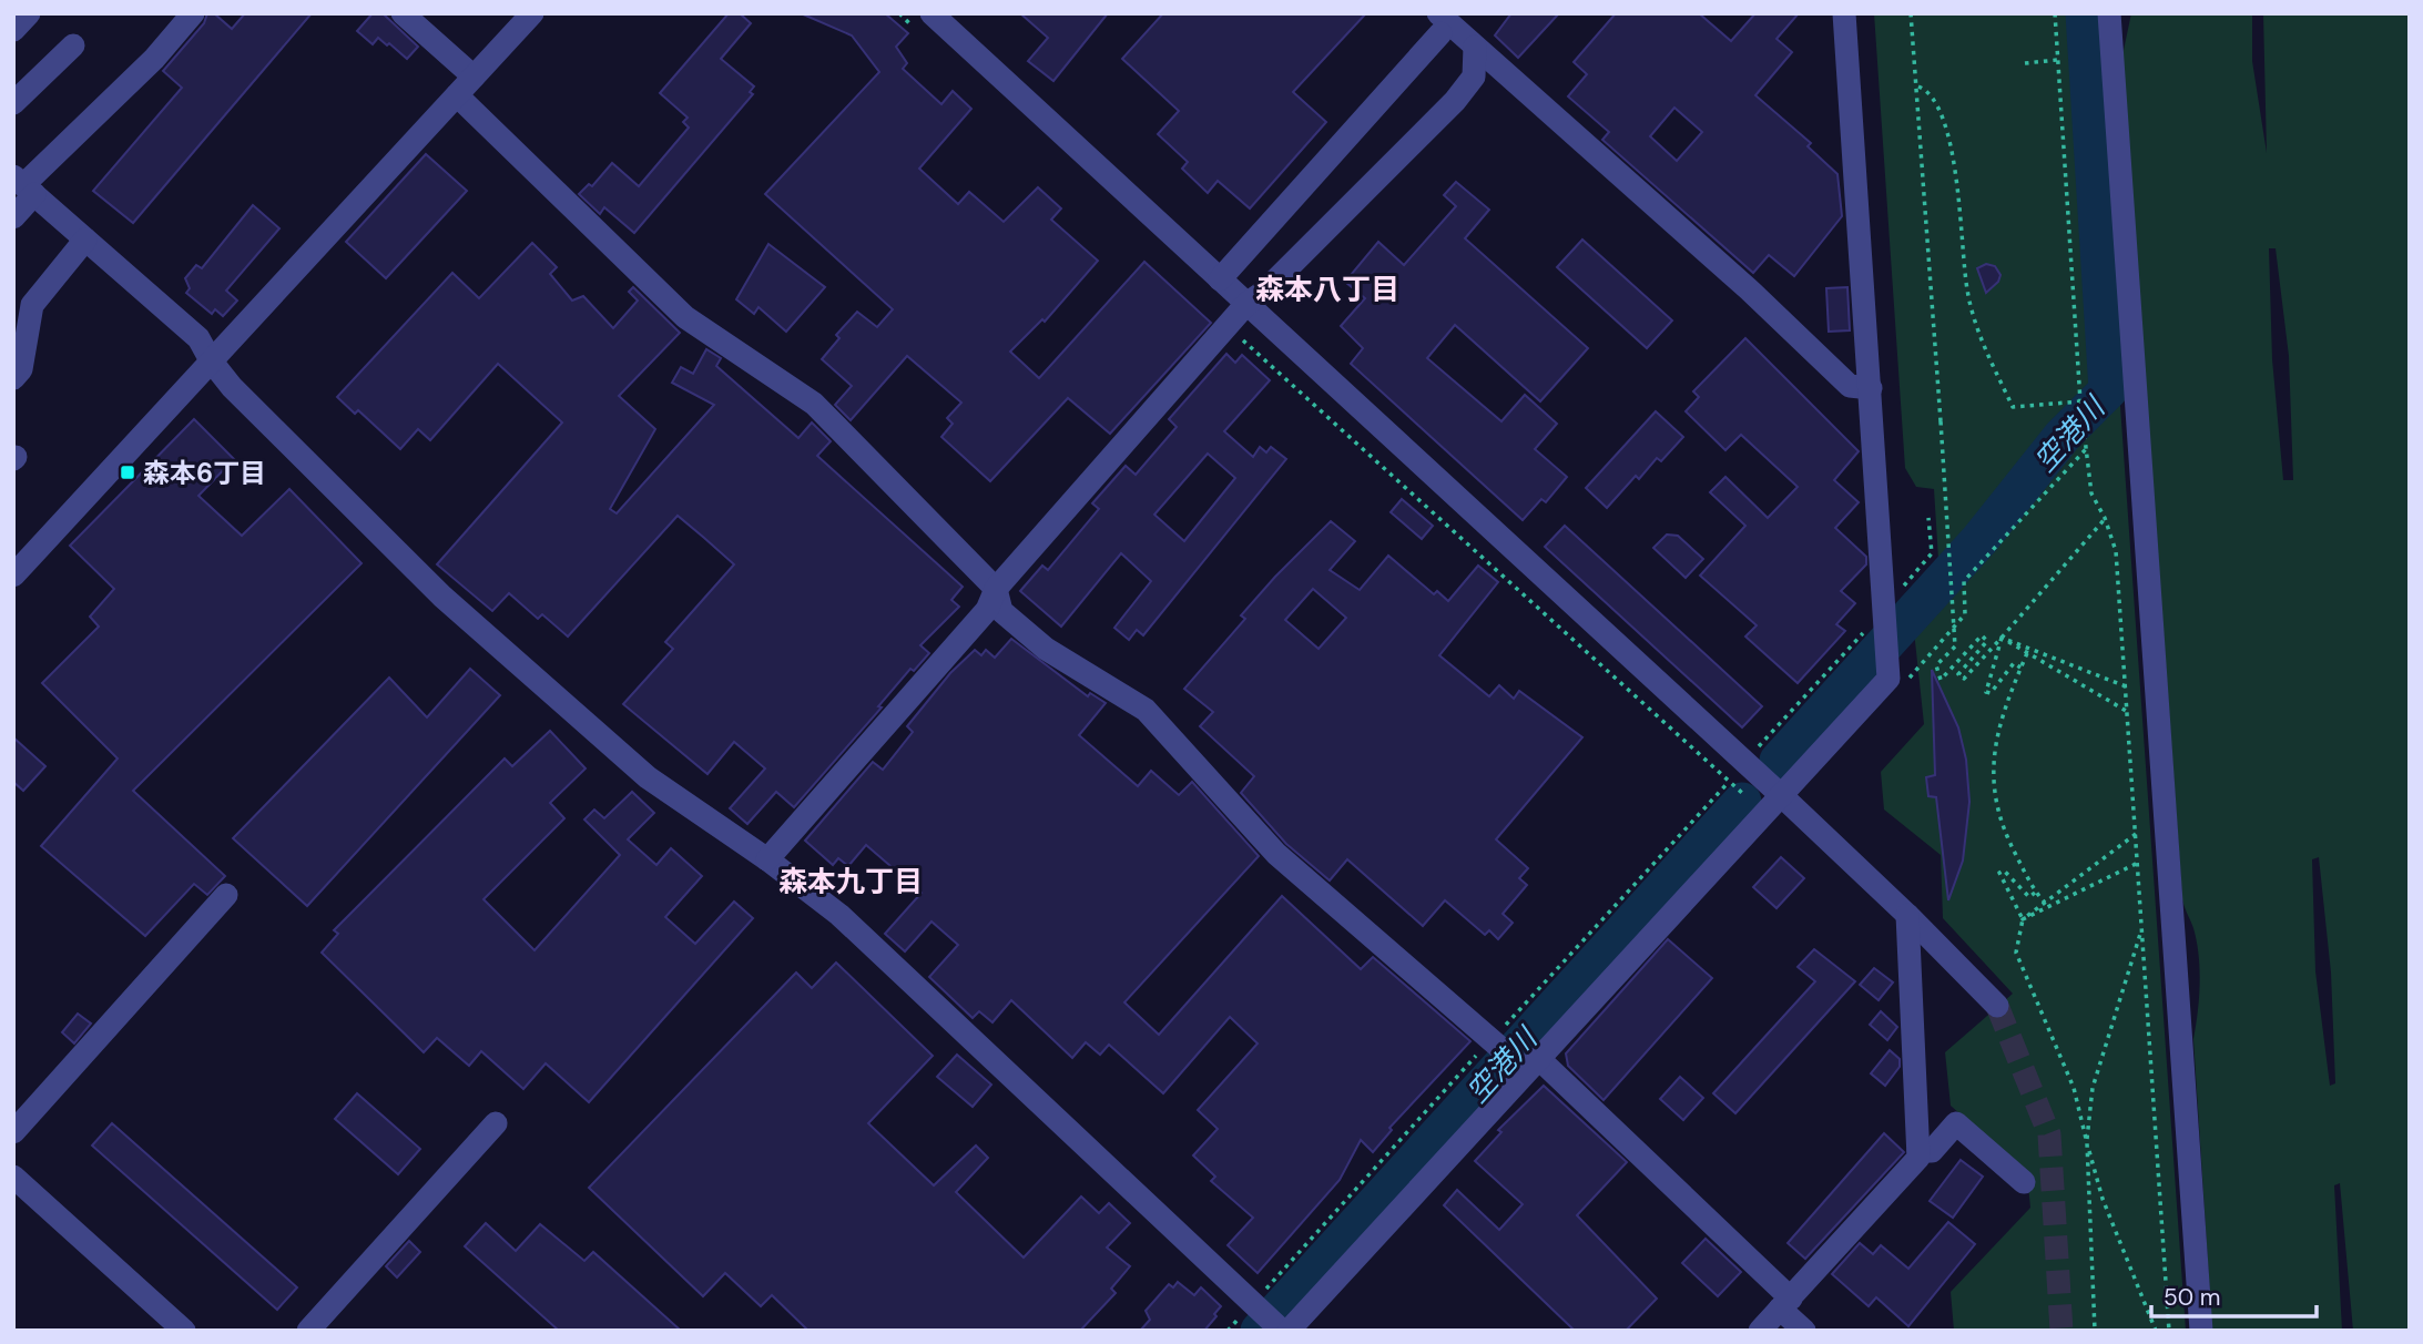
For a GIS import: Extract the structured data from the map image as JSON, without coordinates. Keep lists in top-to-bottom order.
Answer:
{
  "districts": ["森本八丁目", "森本九丁目"],
  "water": ["空港川"],
  "places": {
    "transit": ["森本6丁目"]
  },
  "scale_bar": "50 m"
}
